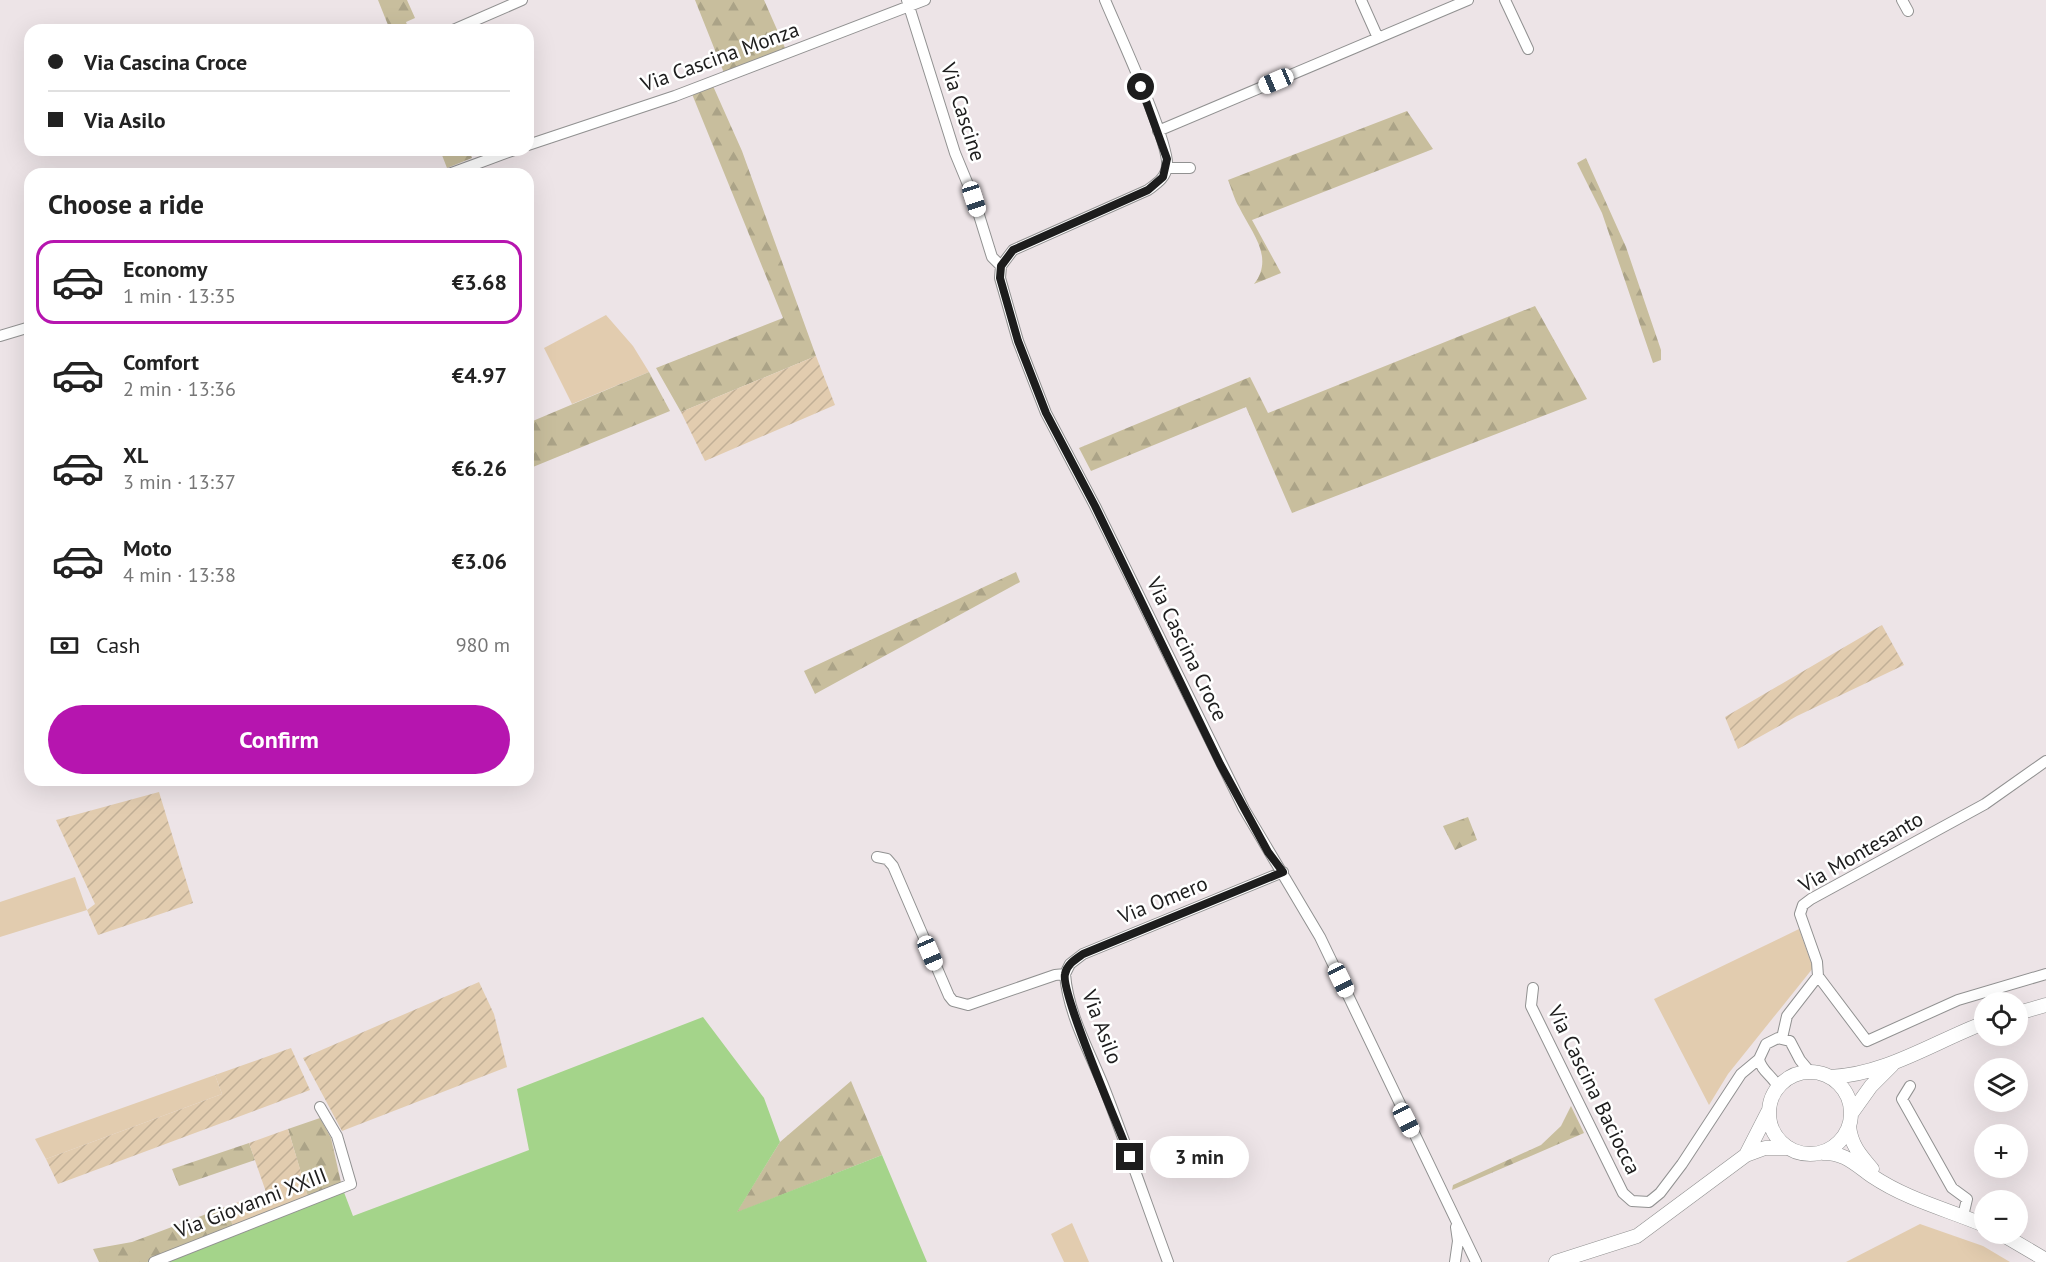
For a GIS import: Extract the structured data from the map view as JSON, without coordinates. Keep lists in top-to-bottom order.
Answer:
{
  "streets": {
    "street": [
      "Via Cascina Monza",
      "Via Cascine",
      "Via Cascina Croce",
      "Via Montesanto",
      "Via Omero",
      "Via Asilo",
      "Via Cascina Baciocca",
      "Via Giovanni XXIII"
    ]
  },
  "crossings": [
    ["Via Cascina Monza", "Via Cascine"],
    ["Via Cascine", "Via Cascina Croce"],
    ["Via Cascina Croce", "Via Omero"],
    ["Via Omero", "Via Asilo"]
  ],
  "page": {
    "banner": ["Via Cascina Croce", "Via Asilo"],
    "heading": "Choose a ride",
    "list": [
      {
        "name": "Economy",
        "note": "1 min · 13:35",
        "value": "€3.68"
      },
      {
        "name": "Comfort",
        "note": "2 min · 13:36",
        "value": "€4.97"
      },
      {
        "name": "XL",
        "note": "3 min · 13:37",
        "value": "€6.26"
      },
      {
        "name": "Moto",
        "note": "4 min · 13:38",
        "value": "€3.06"
      }
    ],
    "pay": ["Cash", "980 m"],
    "buttons": "Confirm",
    "map_buttons": ["+", "−"],
    "bubble": "3 min"
  }
}
